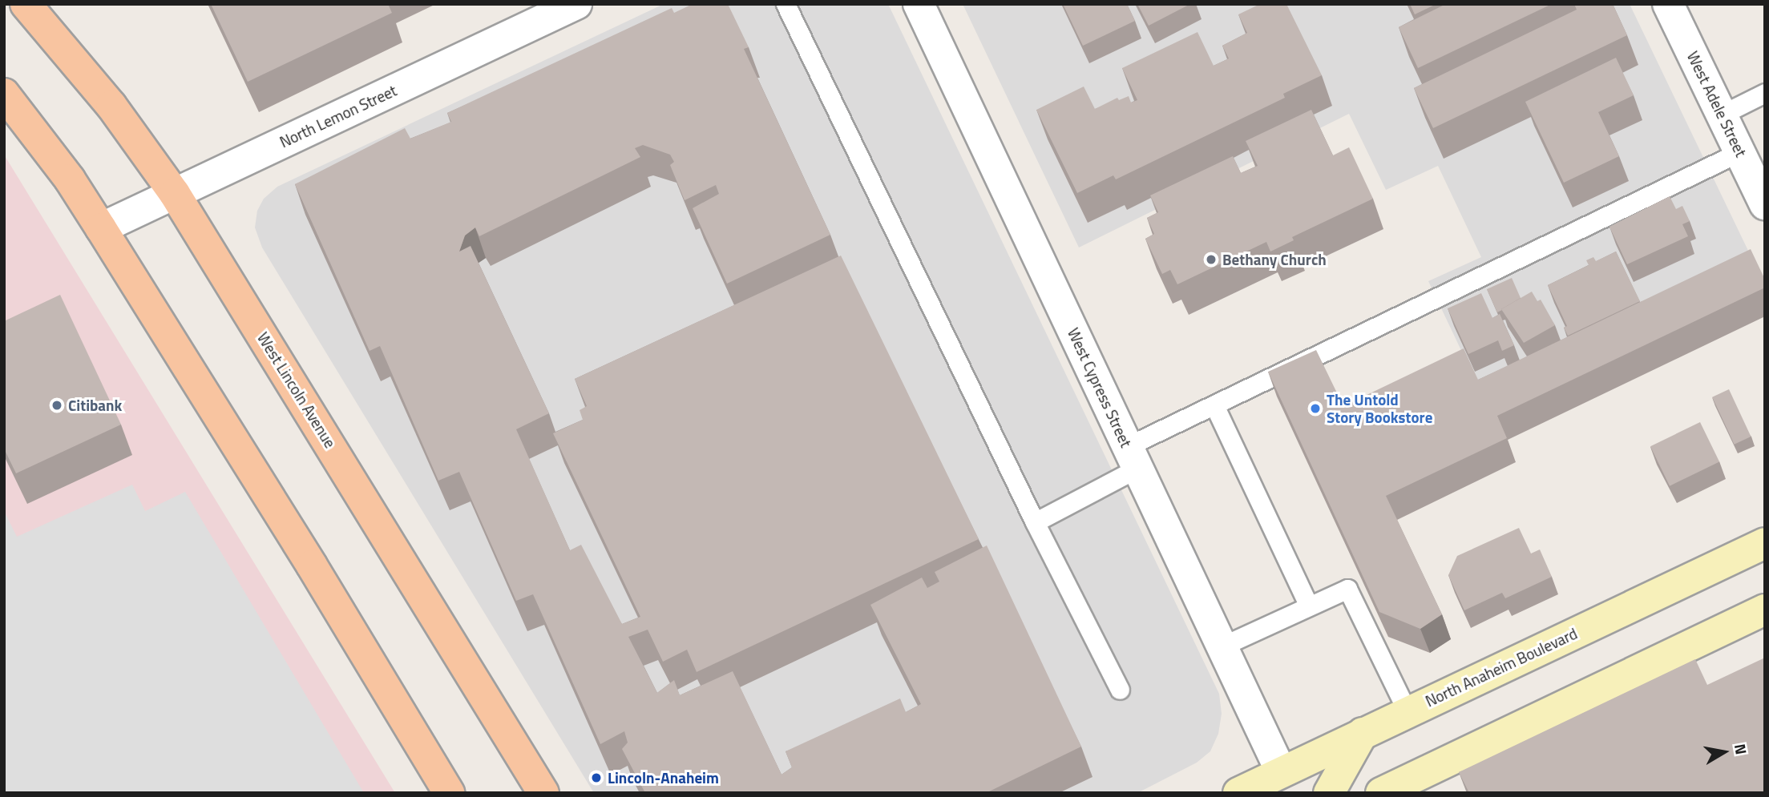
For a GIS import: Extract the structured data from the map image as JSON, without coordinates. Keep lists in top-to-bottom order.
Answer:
{
  "streets": {
    "main road": ["West Lincoln Avenue", "North Anaheim Boulevard"],
    "street": ["West Adele Street", "North Lemon Street", "West Cypress Street"]
  },
  "crossings": [
    ["North Lemon Street", "West Lincoln Avenue"],
    ["West Cypress Street", "North Anaheim Boulevard"]
  ],
  "places": [
    "Bethany Church",
    "Citibank",
    "The Untold Story Bookstore",
    "Lincoln-Anaheim"
  ],
  "north": "right"
}
